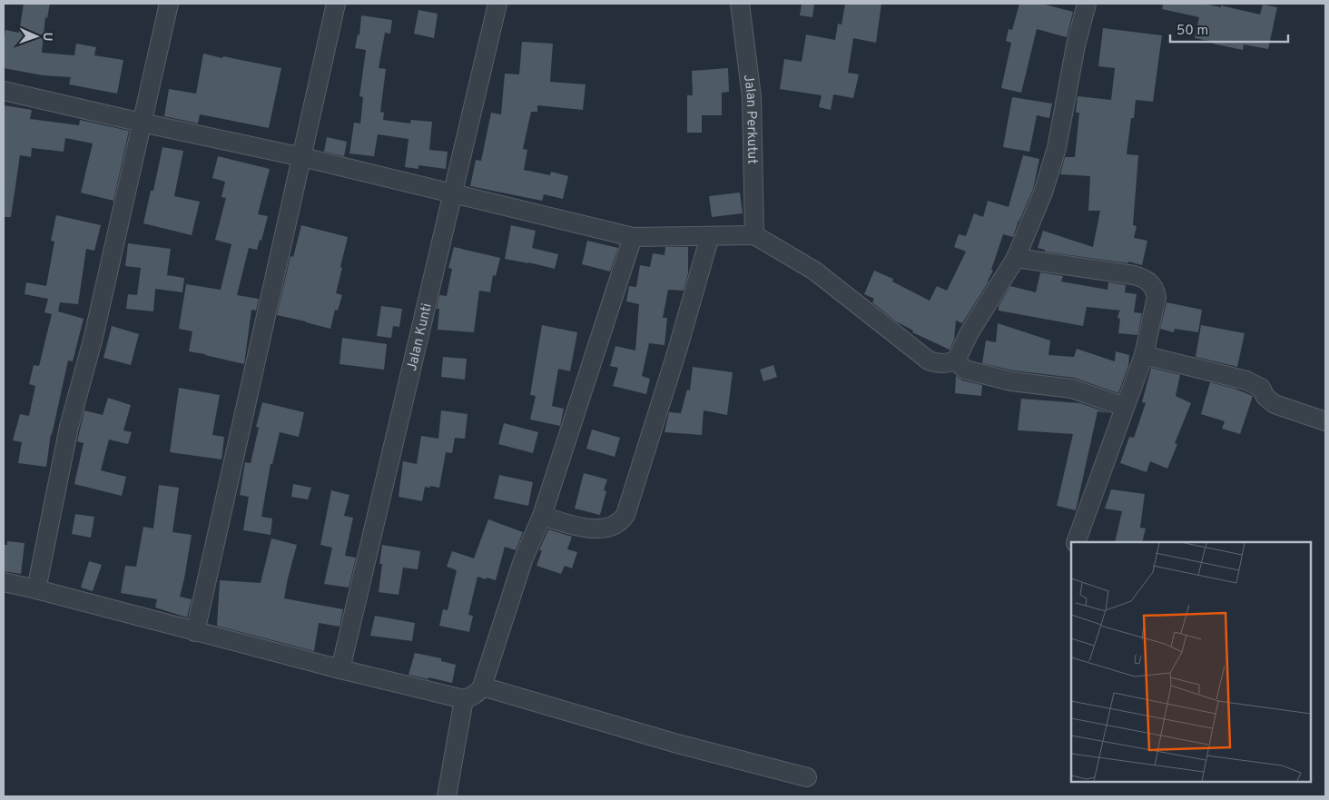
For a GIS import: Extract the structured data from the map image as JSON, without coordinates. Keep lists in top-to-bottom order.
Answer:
{
  "streets": {
    "street": ["Jalan Perkutut", "Jalan Kunti"]
  },
  "scale_bar": "50 m",
  "north": "right"
}
